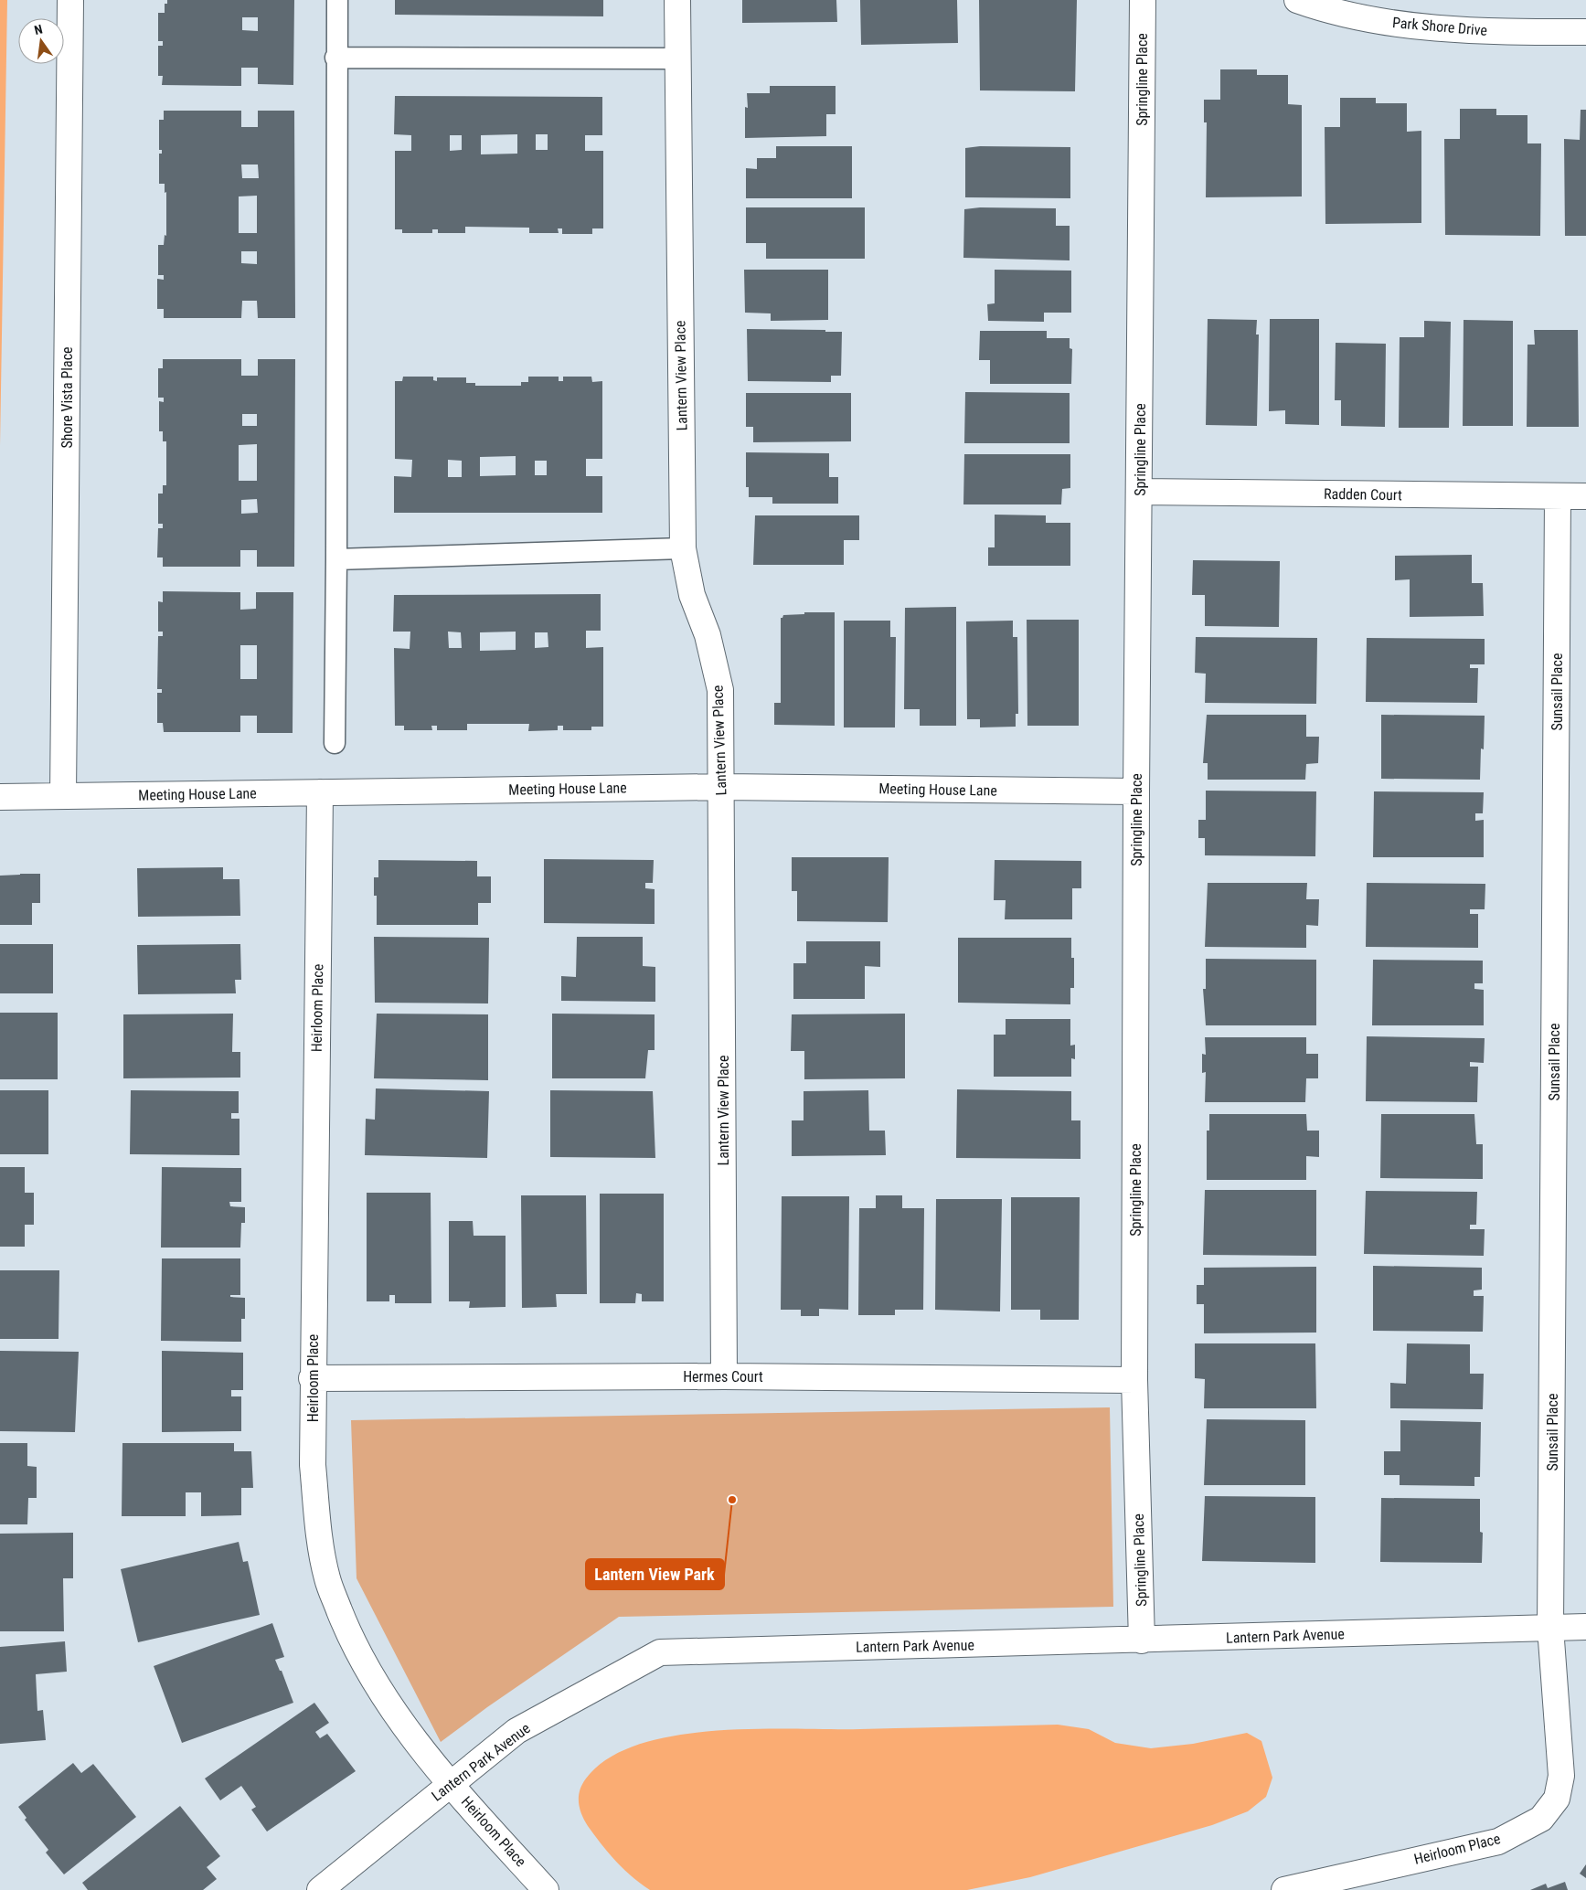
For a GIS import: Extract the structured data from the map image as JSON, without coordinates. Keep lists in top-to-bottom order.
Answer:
{
  "streets": {
    "street": [
      "Park Shore Drive",
      "Springline Place",
      "Lantern View Place",
      "Shore Vista Place",
      "Radden Court",
      "Sunsail Place",
      "Meeting House Lane",
      "Heirloom Place",
      "Hermes Court",
      "Lantern Park Avenue"
    ]
  },
  "crossings": [
    ["Springline Place", "Radden Court"],
    ["Springline Place", "Meeting House Lane"],
    ["Springline Place", "Hermes Court"],
    ["Springline Place", "Lantern Park Avenue"],
    ["Lantern View Place", "Meeting House Lane"],
    ["Lantern View Place", "Hermes Court"],
    ["Shore Vista Place", "Meeting House Lane"],
    ["Radden Court", "Sunsail Place"],
    ["Sunsail Place", "Heirloom Place"],
    ["Sunsail Place", "Lantern Park Avenue"],
    ["Meeting House Lane", "Heirloom Place"],
    ["Heirloom Place", "Hermes Court"],
    ["Heirloom Place", "Lantern Park Avenue"]
  ],
  "places": ["Lantern View Park"],
  "north": "top"
}
